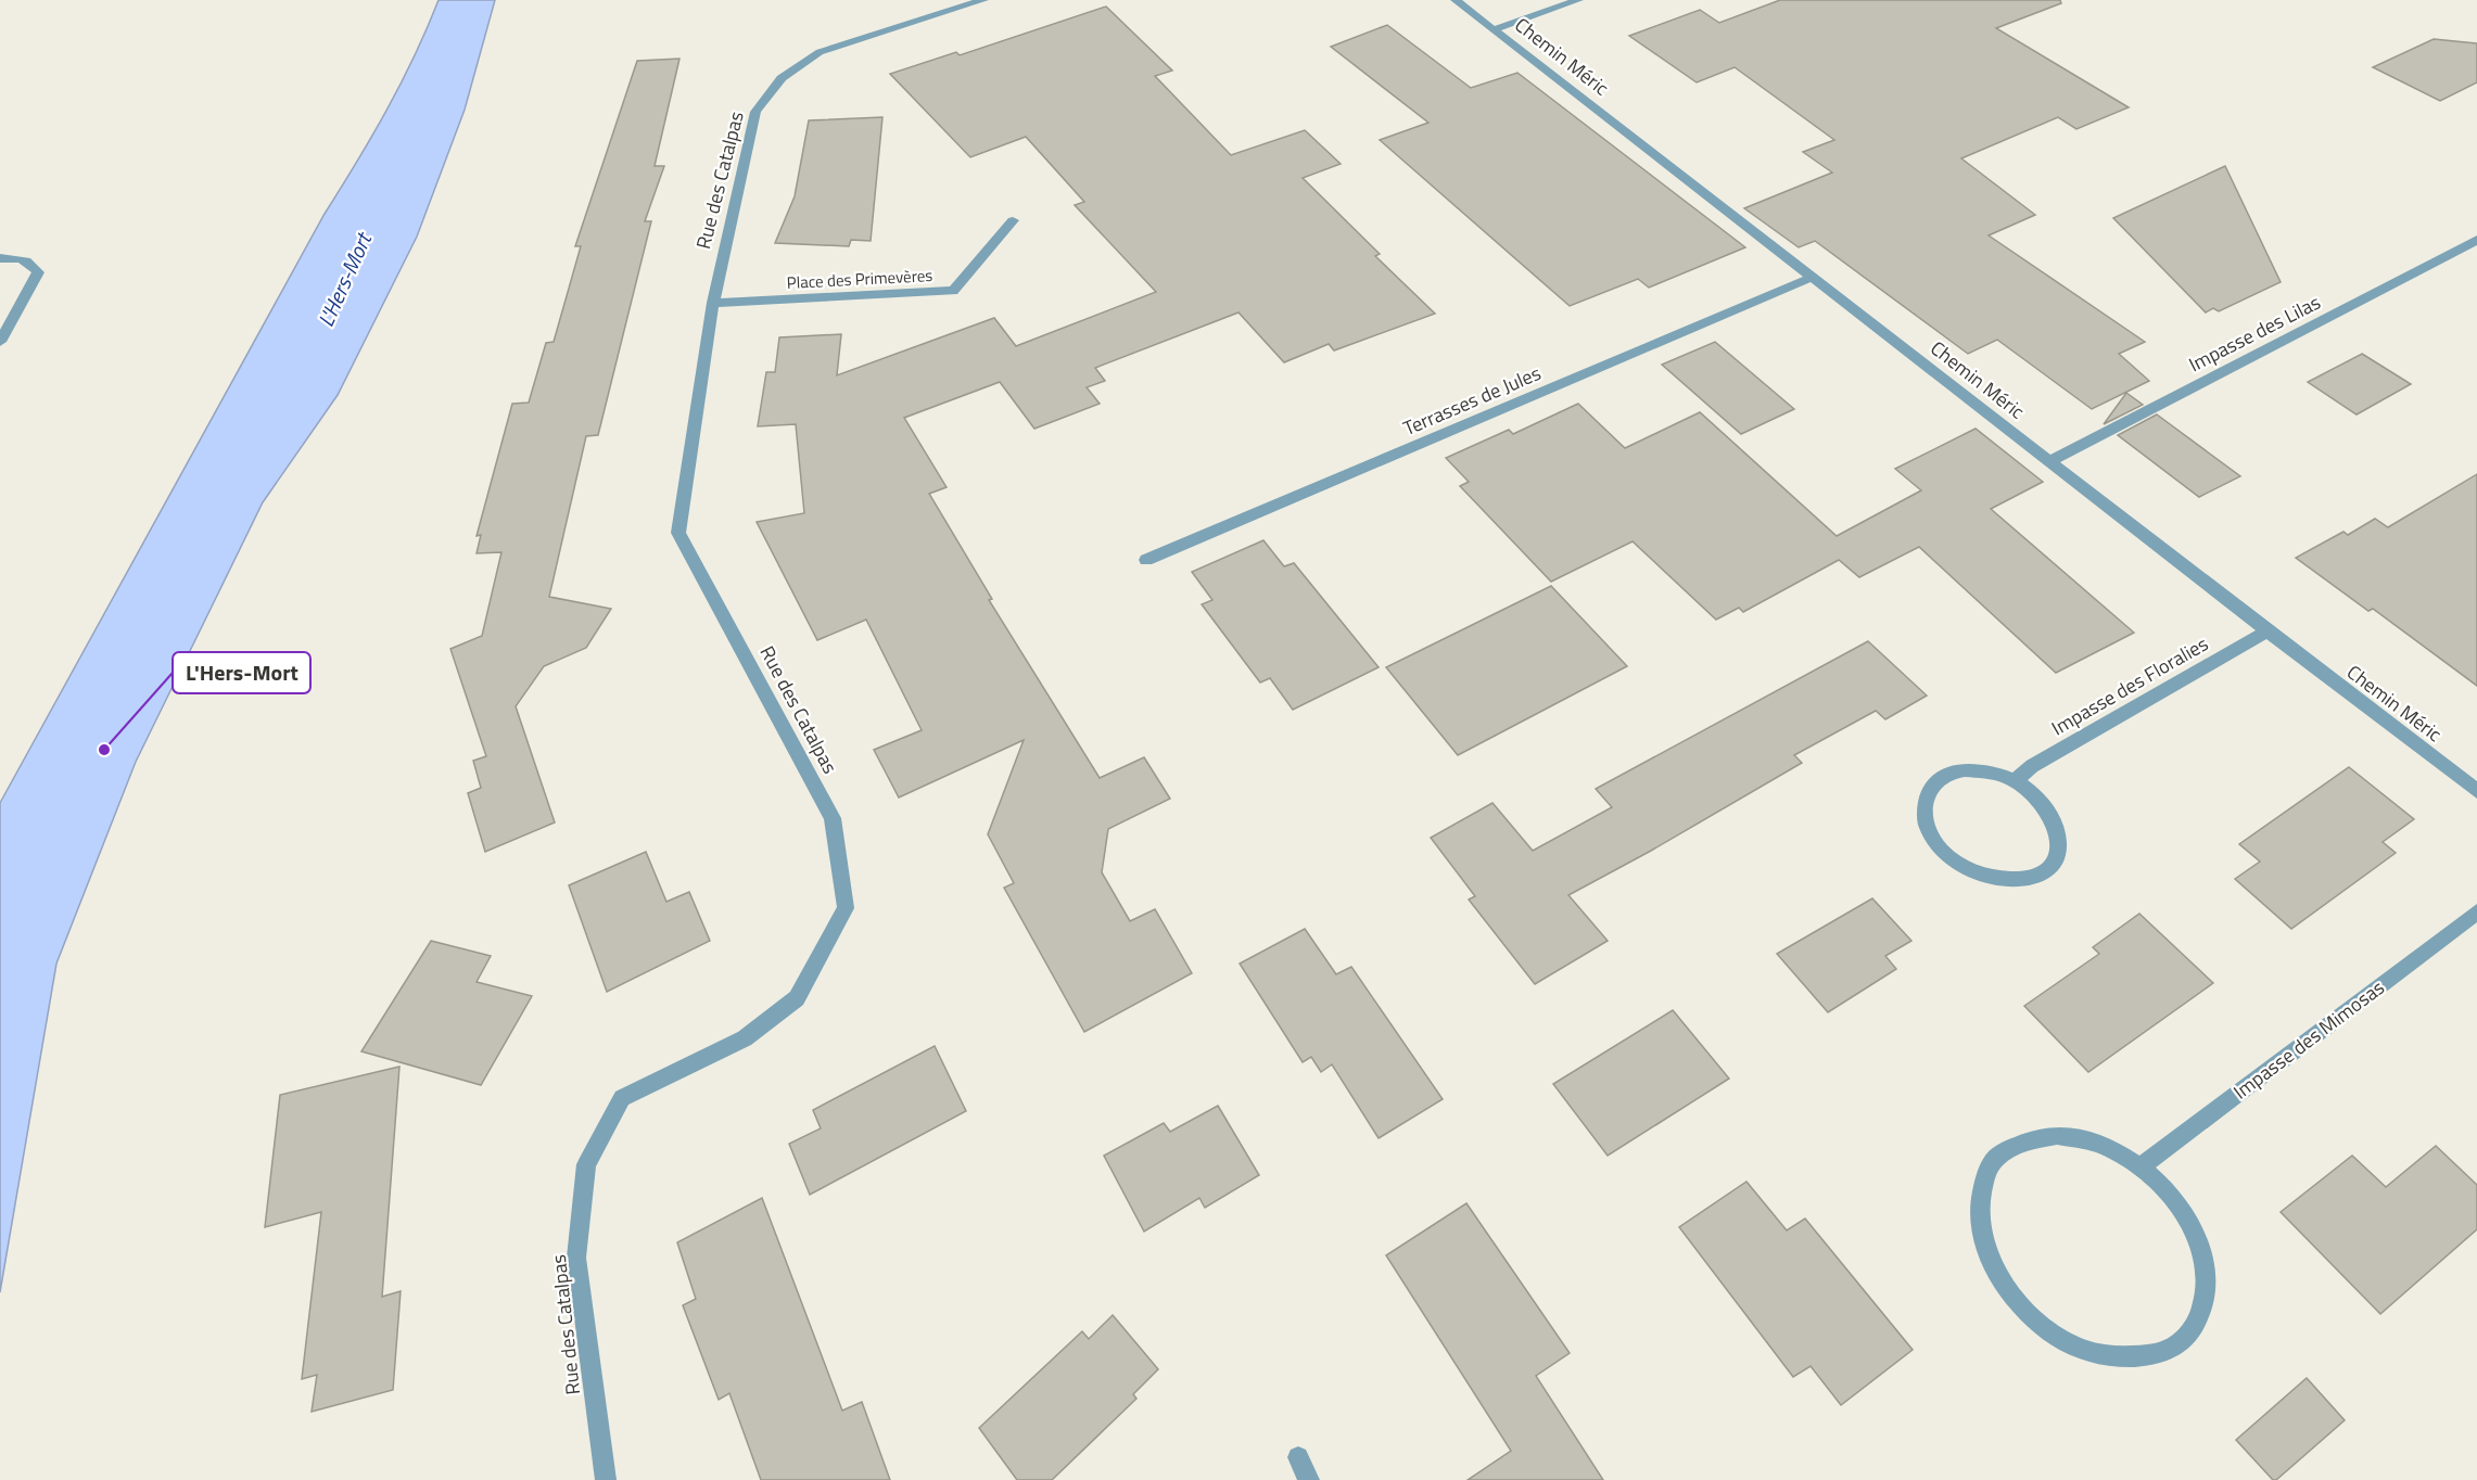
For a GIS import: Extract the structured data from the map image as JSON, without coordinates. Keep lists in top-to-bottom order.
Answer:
{
  "streets": {
    "street": [
      "Chemin Méric",
      "Rue des Catalpas",
      "Place des Primevères",
      "Impasse des Lilas",
      "Terrasses de Jules",
      "Impasse des Floralies",
      "Impasse des Mimosas"
    ]
  },
  "crossings": [
    ["Chemin Méric", "Impasse des Lilas"],
    ["Chemin Méric", "Terrasses de Jules"],
    ["Chemin Méric", "Impasse des Floralies"],
    ["Rue des Catalpas", "Place des Primevères"]
  ],
  "water": ["L'Hers-Mort"],
  "places": ["L'Hers-Mort"]
}
